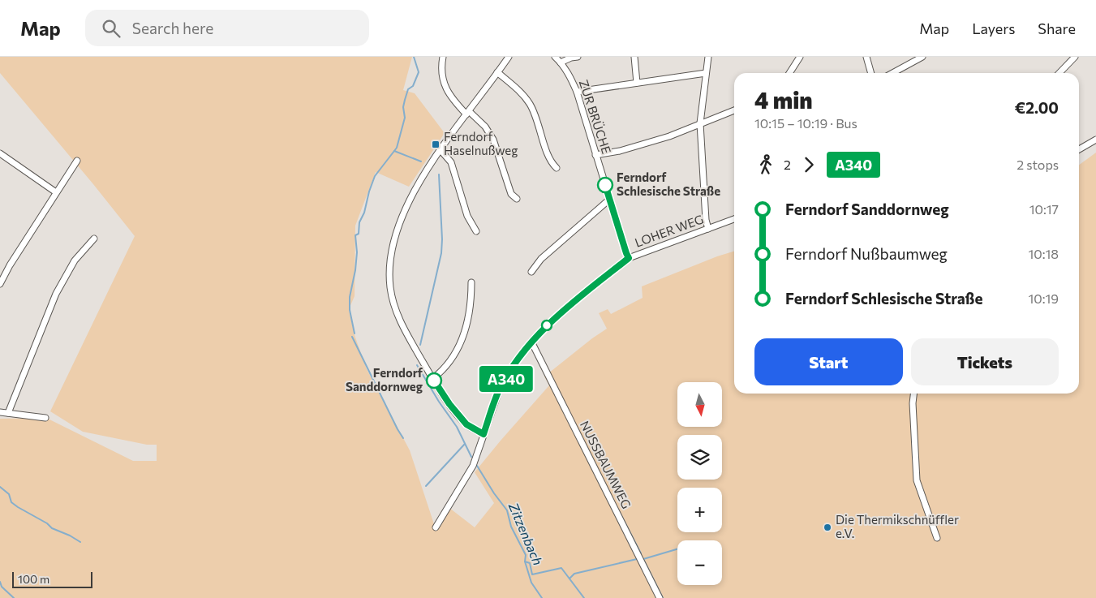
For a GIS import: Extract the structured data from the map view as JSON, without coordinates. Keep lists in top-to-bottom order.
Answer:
{
  "streets": {
    "street": ["ZUR BRÜCHE", "LOHER WEG", "NUSSBAUMWEG"]
  },
  "crossings": [
    ["ZUR BRÜCHE", "LOHER WEG"],
    ["LOHER WEG", "NUSSBAUMWEG"]
  ],
  "water": ["Zitzenbach"],
  "places": {
    "transit": ["Ferndorf Haselnußweg"],
    "other": ["Ferndorf Schlesische Straße", "Ferndorf Sanddornweg", "Die Thermikschnüffler e.V."]
  },
  "lines": ["bus line A340"],
  "scale_bar": "100 m",
  "north": "bottom",
  "page": {
    "header": "Map",
    "search": "Search here",
    "nav": ["Map", "Layers", "Share"],
    "on_map": "A340",
    "heading": ["4 min", "10:15 – 10:19 · Bus", "€2.00"],
    "legs": ["2", "A340", "2 stops"],
    "list": [
      {
        "name": "Ferndorf Sanddornweg",
        "value": "10:17"
      },
      {
        "name": "Ferndorf Nußbaumweg",
        "value": "10:18"
      },
      {
        "name": "Ferndorf Schlesische Straße",
        "value": "10:19"
      }
    ],
    "buttons": ["Start", "Tickets"],
    "map_buttons": ["+", "−"],
    "scale": "100 m"
  }
}
